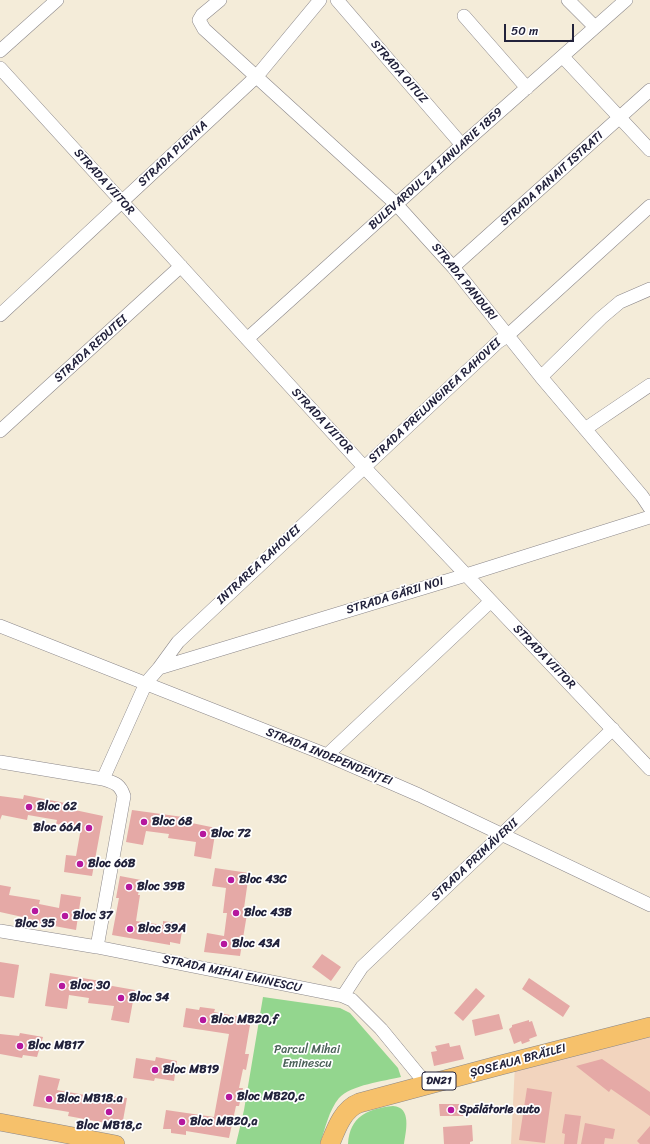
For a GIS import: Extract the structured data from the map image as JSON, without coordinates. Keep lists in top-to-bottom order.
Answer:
{
  "streets": {
    "highway": ["ȘOSEAUA BRĂILEI", "DN21"],
    "street": [
      "STRADA OITUZ",
      "STRADA PLEVNA",
      "BULEVARDUL 24 IANUARIE 1859",
      "STRADA PANAIT ISTRATI",
      "STRADA VIITOR",
      "STRADA PANDURI",
      "STRADA REDUTEI",
      "STRADA PRELUNGIREA RAHOVEI",
      "INTRAREA RAHOVEI",
      "STRADA GĂRII NOI",
      "STRADA INDEPENDENȚEI",
      "STRADA PRIMĂVERII",
      "STRADA MIHAI EMINESCU"
    ]
  },
  "crossings": [
    ["STRADA OITUZ", "BULEVARDUL 24 IANUARIE 1859"],
    ["STRADA PLEVNA", "STRADA VIITOR"],
    ["STRADA PLEVNA", "STRADA PANDURI"],
    ["BULEVARDUL 24 IANUARIE 1859", "STRADA VIITOR"],
    ["BULEVARDUL 24 IANUARIE 1859", "STRADA PANDURI"],
    ["STRADA PANAIT ISTRATI", "STRADA PANDURI"],
    ["STRADA VIITOR", "STRADA REDUTEI"],
    ["STRADA VIITOR", "STRADA PRELUNGIREA RAHOVEI"],
    ["STRADA VIITOR", "INTRAREA RAHOVEI"],
    ["STRADA VIITOR", "STRADA GĂRII NOI"],
    ["STRADA VIITOR", "STRADA PRIMĂVERII"],
    ["STRADA PANDURI", "STRADA PRELUNGIREA RAHOVEI"],
    ["STRADA PRELUNGIREA RAHOVEI", "INTRAREA RAHOVEI"],
    ["INTRAREA RAHOVEI", "STRADA GĂRII NOI"],
    ["STRADA INDEPENDENȚEI", "STRADA PRIMĂVERII"],
    ["STRADA PRIMĂVERII", "STRADA MIHAI EMINESCU"],
    ["STRADA MIHAI EMINESCU", "ȘOSEAUA BRĂILEI"]
  ],
  "parks": ["Parcul Mihai Eminescu"],
  "places": [
    "Bloc 62",
    "Bloc 68",
    "Bloc 66A",
    "Bloc 72",
    "Bloc 66B",
    "Bloc 43C",
    "Bloc 39B",
    "Bloc 35",
    "Bloc 43B",
    "Bloc 37",
    "Bloc 39A",
    "Bloc 43A",
    "Bloc 30",
    "Bloc 34",
    "Bloc MB20,f",
    "Bloc MB17",
    "Bloc MB19",
    "Bloc MB20,c",
    "Bloc MB18.a",
    "Spălătorie auto",
    "Bloc MB18,c",
    "Bloc MB20,a"
  ],
  "scale_bar": "50 m"
}
